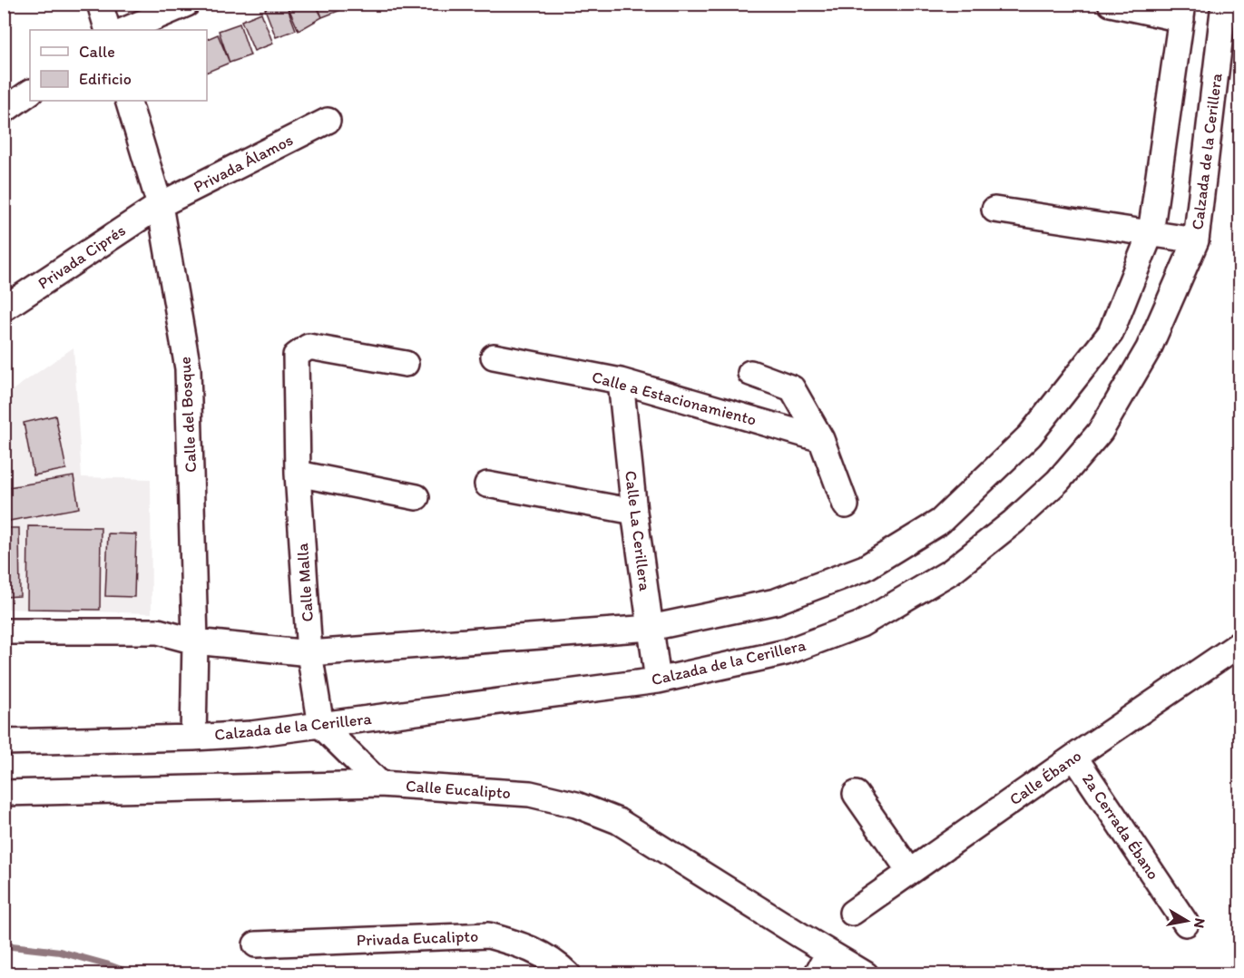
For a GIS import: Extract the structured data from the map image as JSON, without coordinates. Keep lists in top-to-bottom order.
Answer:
{
  "streets": {
    "street": [
      "Calzada de la Cerillera",
      "Privada Álamos",
      "Privada Ciprés",
      "Calle a Estacionamiento",
      "Calle del Bosque",
      "Calle La Cerillera",
      "Calle Malla",
      "Calle Ébano",
      "Calle Eucalipto",
      "2a Cerrada Ébano",
      "Privada Eucalipto"
    ]
  },
  "crossings": [
    ["Calzada de la Cerillera", "Calle del Bosque"],
    ["Calzada de la Cerillera", "Calle La Cerillera"],
    ["Calzada de la Cerillera", "Calle Malla"],
    ["Privada Álamos", "Privada Ciprés"],
    ["Privada Álamos", "Calle del Bosque"],
    ["Privada Ciprés", "Calle del Bosque"],
    ["Calle a Estacionamiento", "Calle La Cerillera"],
    ["Calle Ébano", "2a Cerrada Ébano"]
  ],
  "legend": ["Calle", "Edificio"],
  "north": "right"
}
